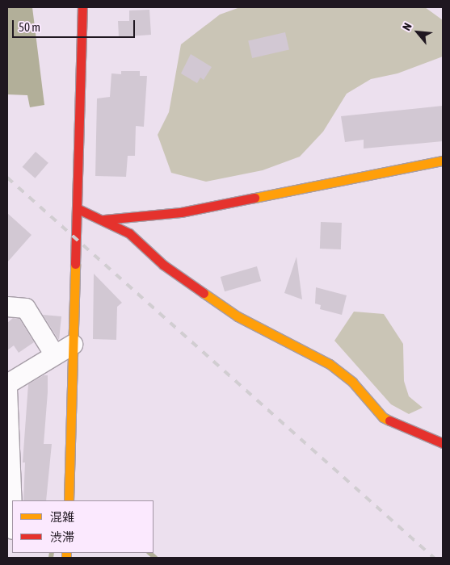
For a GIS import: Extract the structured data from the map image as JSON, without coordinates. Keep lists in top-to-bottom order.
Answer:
{
  "legend": ["混雑", "渋滞"],
  "scale_bar": "50 m",
  "north": "top left"
}
